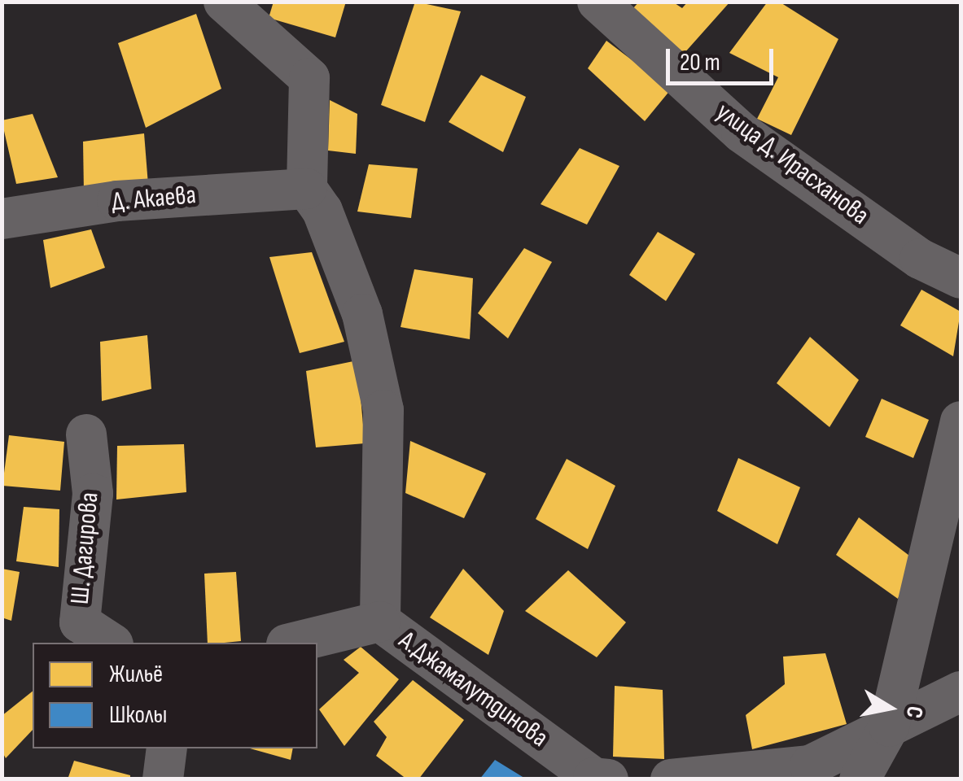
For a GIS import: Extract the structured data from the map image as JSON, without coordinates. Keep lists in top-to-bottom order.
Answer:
{
  "streets": {
    "street": [
      "улица Д. Ирасханова",
      "Д. Акаева",
      "Ш. Дагирова",
      "А.Джамалутдинова"
    ]
  },
  "legend": ["Жильё", "Школы"],
  "scale_bar": "20 m",
  "north": "right"
}
